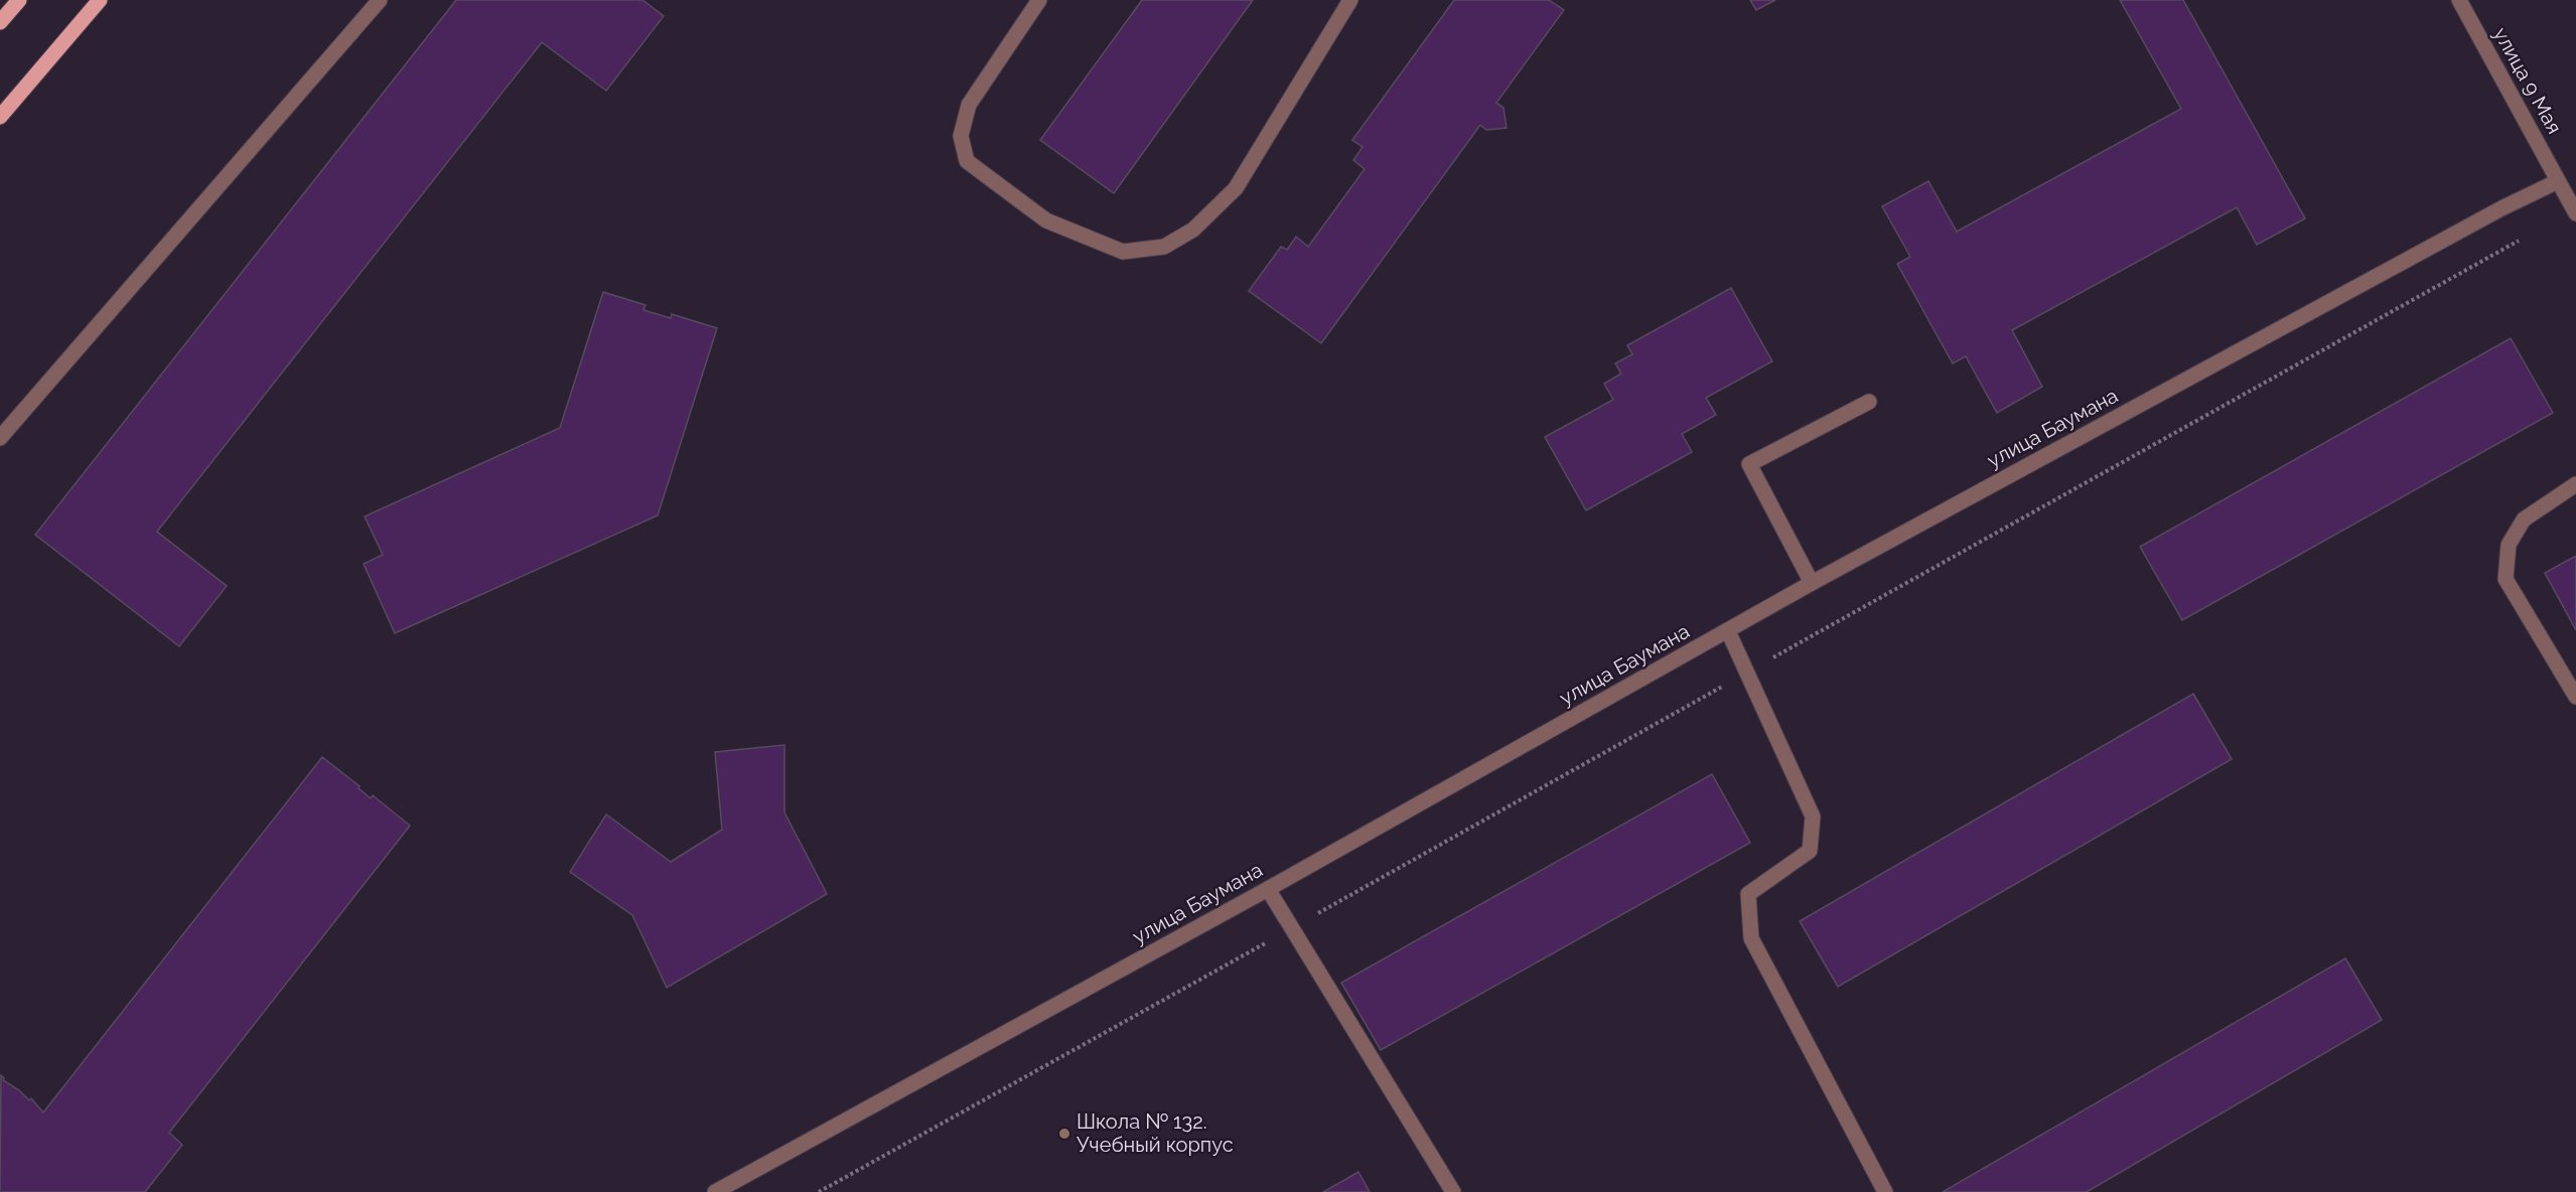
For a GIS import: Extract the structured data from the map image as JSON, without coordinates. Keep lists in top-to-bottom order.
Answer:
{
  "streets": {
    "street": ["улица 9 Мая", "улица Баумана"]
  },
  "crossings": [
    ["улица 9 Мая", "улица Баумана"]
  ],
  "places": ["Школа № 132. Учебный корпус"]
}
